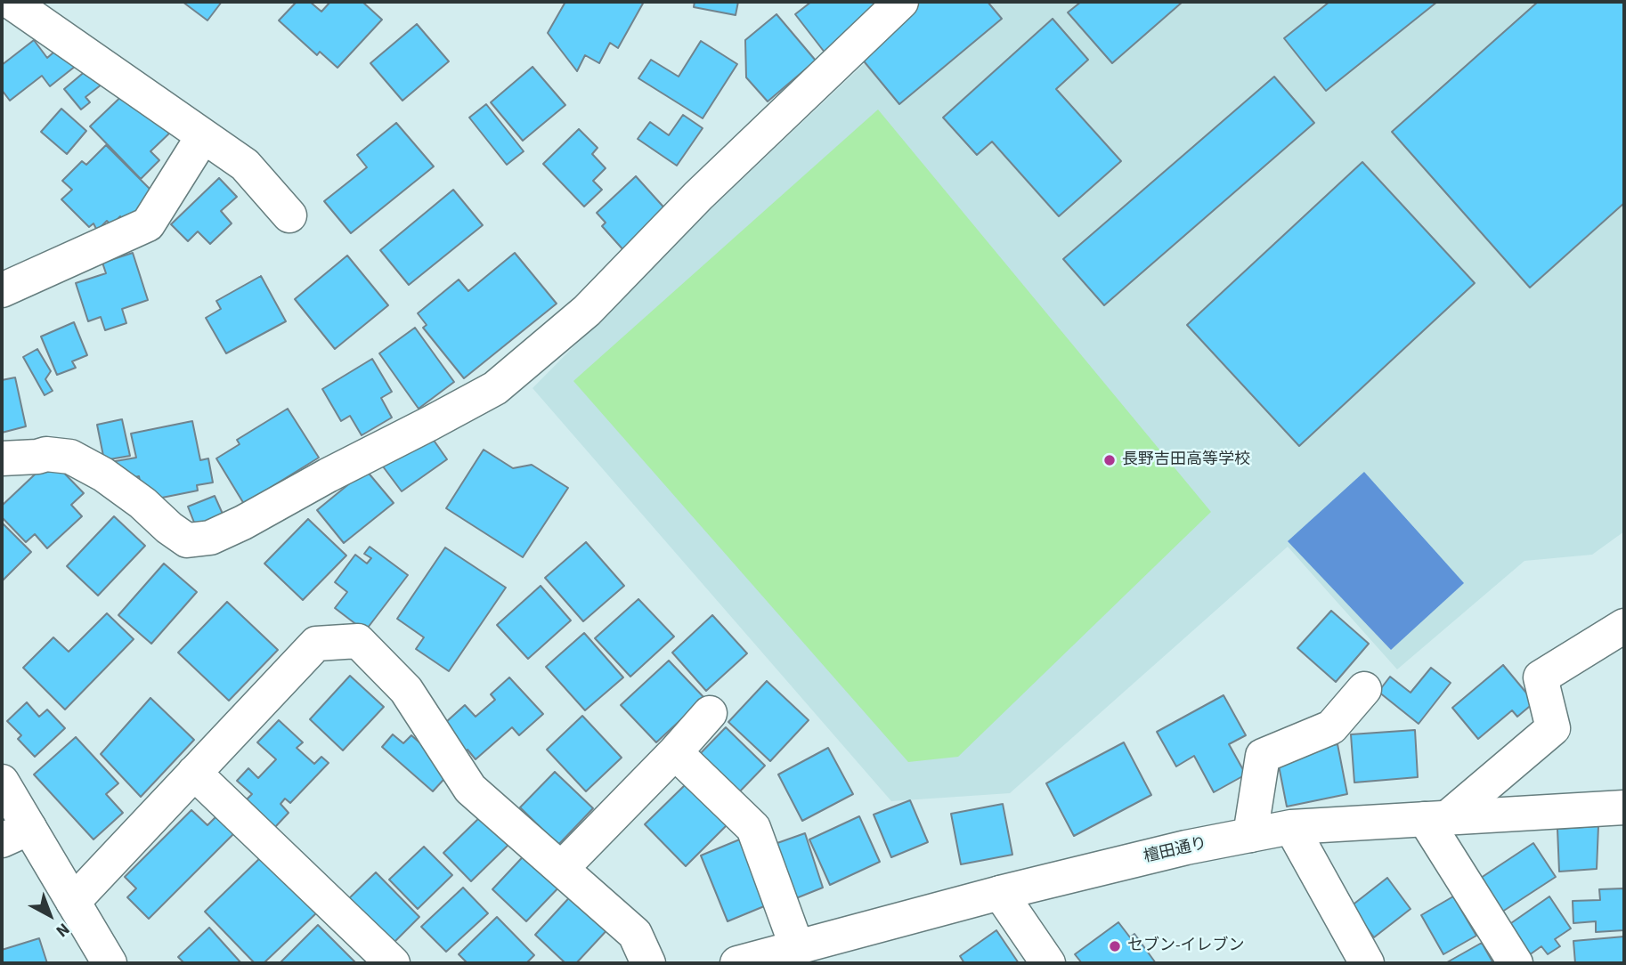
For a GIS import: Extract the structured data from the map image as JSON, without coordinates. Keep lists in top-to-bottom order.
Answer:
{
  "streets": {
    "street": ["檀田通り"]
  },
  "places": ["長野吉田高等学校", "セブン-イレブン"],
  "north": "bottom right"
}
